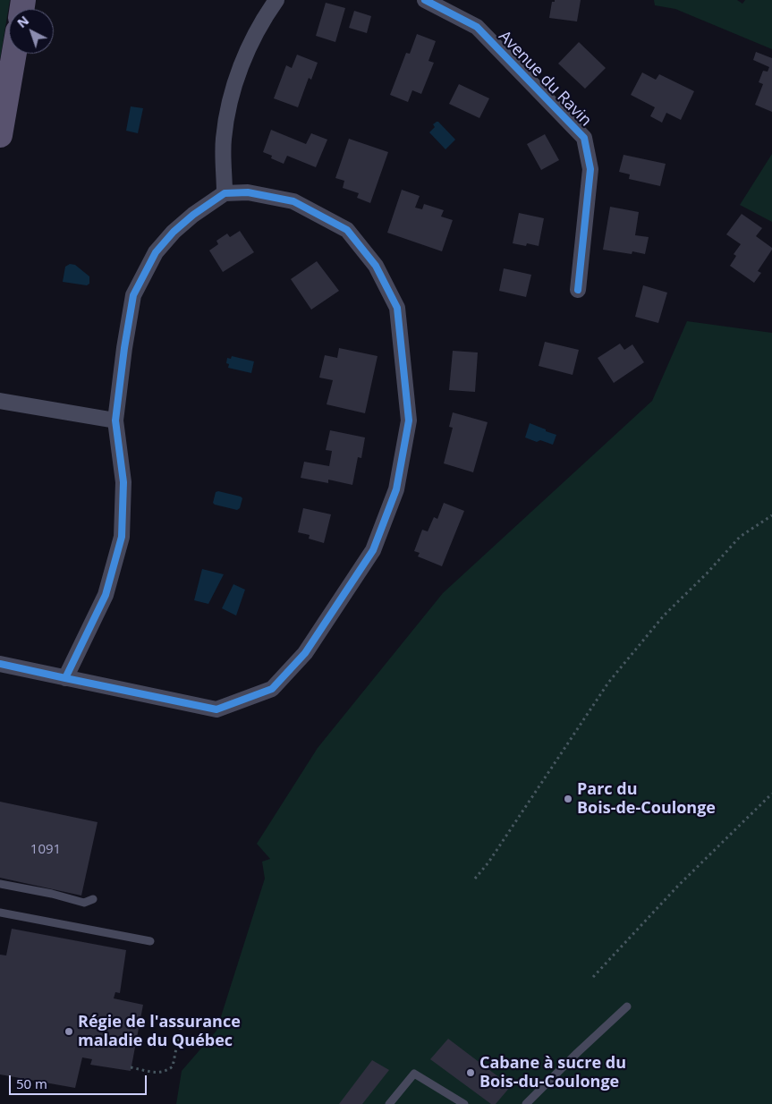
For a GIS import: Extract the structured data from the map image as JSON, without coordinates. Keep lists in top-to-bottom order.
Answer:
{
  "streets": {
    "street": ["Avenue du Ravin"]
  },
  "places": ["Parc du Bois-de-Coulonge", "Régie de l'assurance maladie du Québec", "Cabane à sucre du Bois-du-Coulonge"],
  "house_numbers": ["1091"],
  "scale_bar": "50 m",
  "north": "top left"
}
